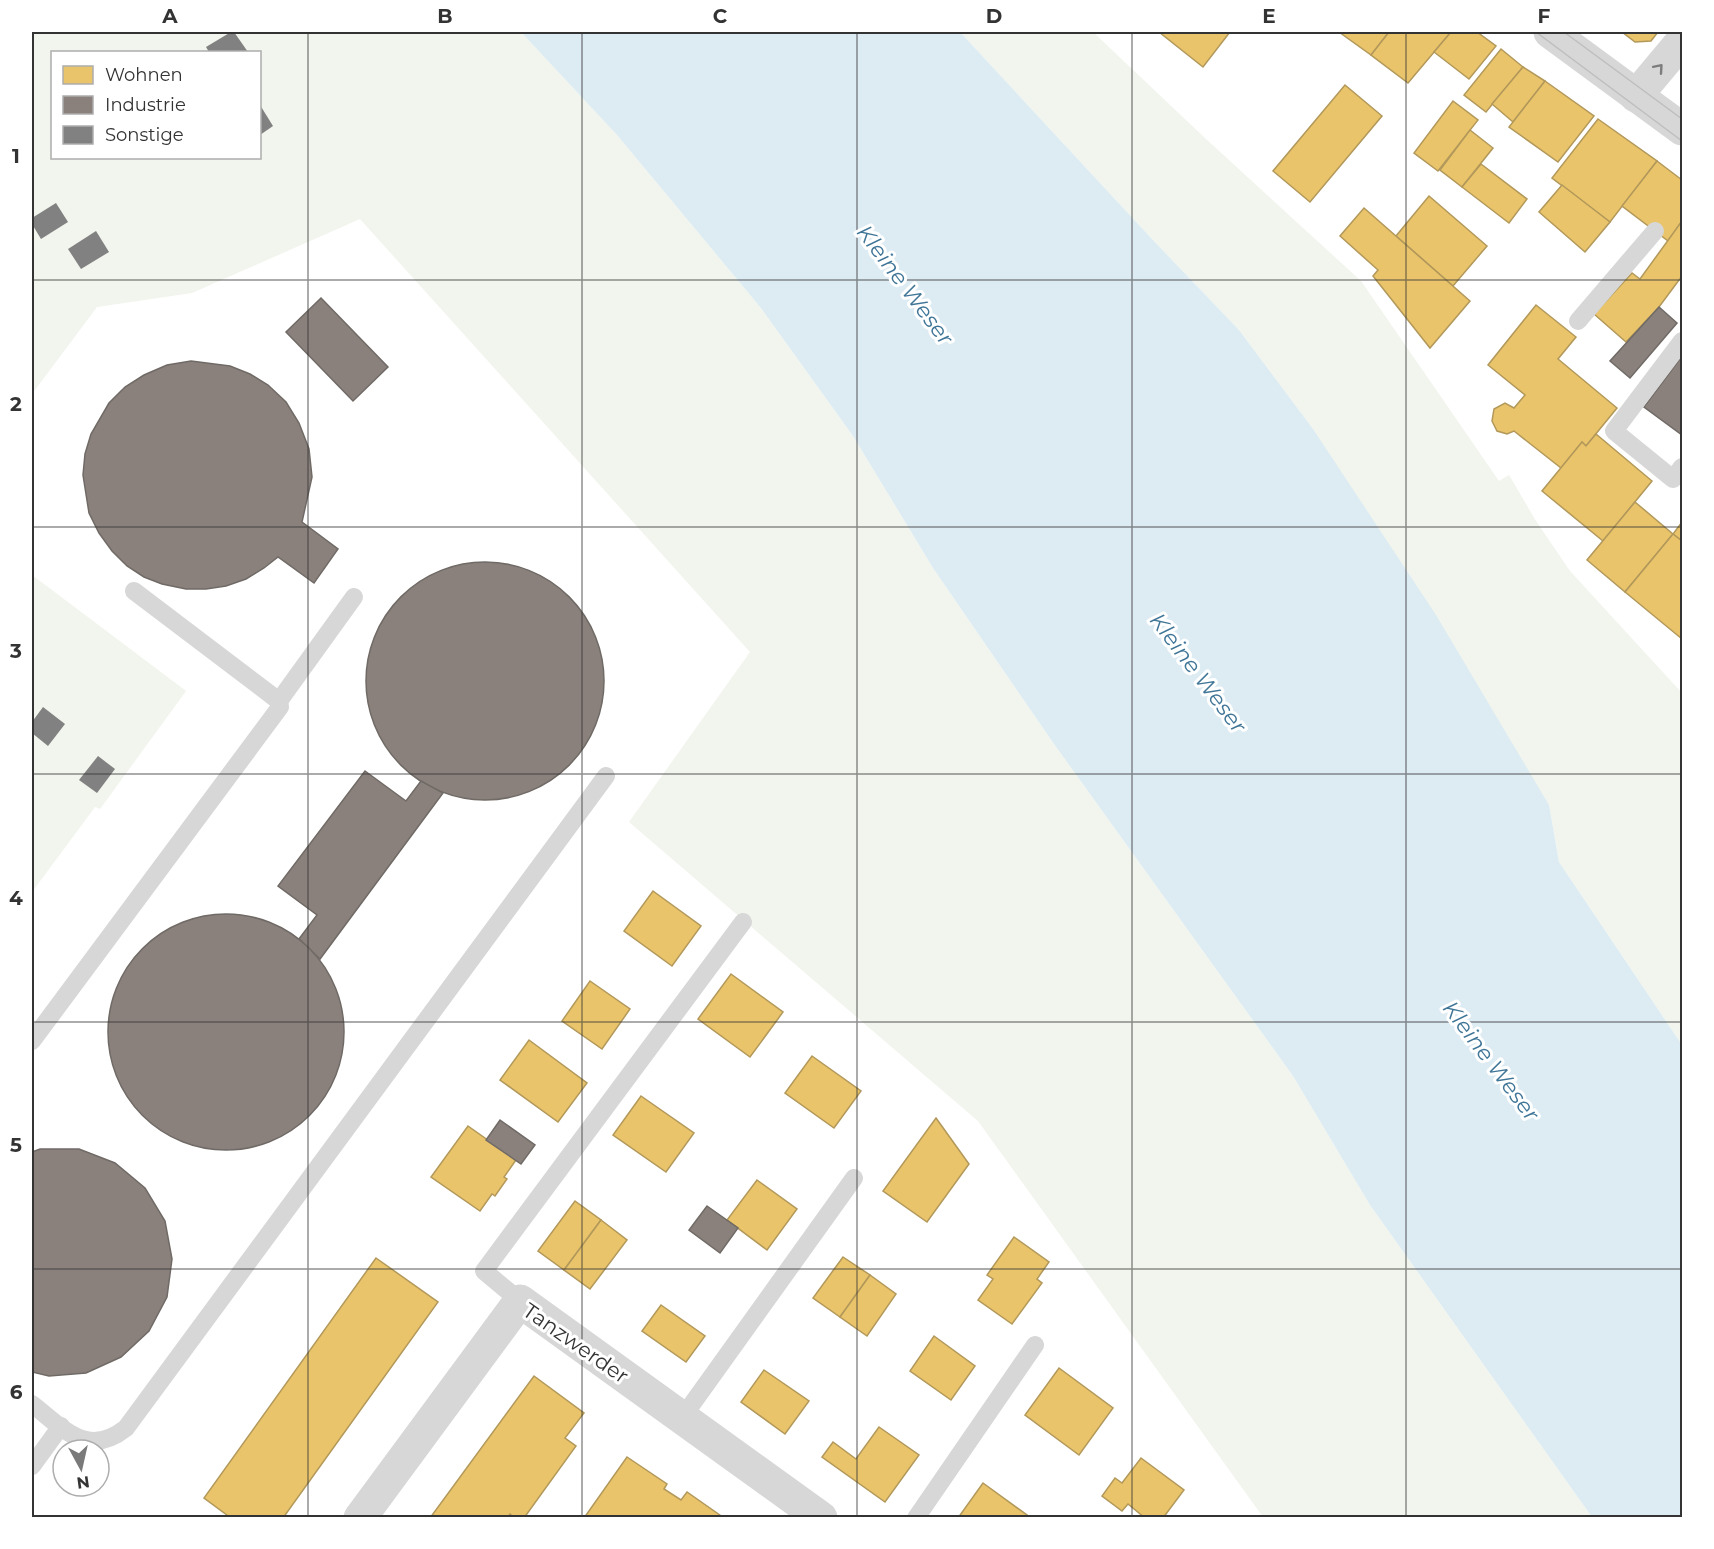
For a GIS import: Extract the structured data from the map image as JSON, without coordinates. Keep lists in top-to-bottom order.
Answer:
{
  "streets": {
    "street": ["Tanzwerder"]
  },
  "water": ["Kleine Weser"],
  "legend": ["Wohnen", "Industrie", "Sonstige"],
  "north": "bottom",
  "grid": {
    "columns": [
      "A",
      "B",
      "C",
      "D",
      "E",
      "F"
    ],
    "rows": [
      "1",
      "2",
      "3",
      "4",
      "5",
      "6"
    ]
  }
}
